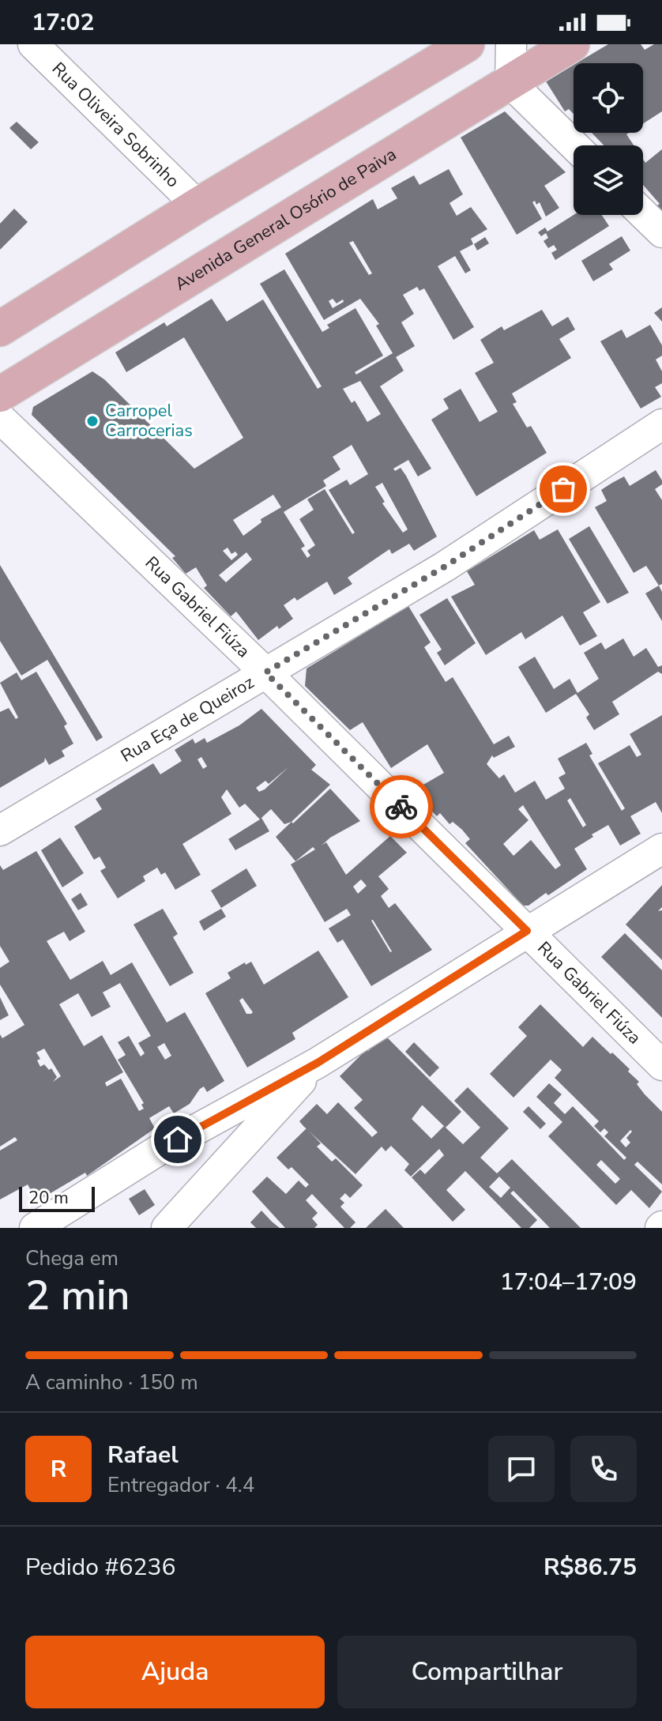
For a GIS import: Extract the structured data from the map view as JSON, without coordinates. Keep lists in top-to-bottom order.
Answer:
{
  "streets": {
    "main road": ["Avenida General Osório de Paiva"],
    "street": ["Rua Oliveira Sobrinho", "Rua Gabriel Fiúza", "Rua Eça de Queiroz"]
  },
  "crossings": [
    ["Rua Gabriel Fiúza", "Rua Eça de Queiroz"]
  ],
  "places": ["Carropel Carrocerias"],
  "scale_bar": "20 m",
  "page": {
    "status": "17:02",
    "scale": "20 m",
    "heading": ["2 min", "Chega em", "17:04–17:09"],
    "panel": [
      "Rafael",
      "Entregador · 4.4",
      "Pedido #6236",
      "R$86.75"
    ],
    "bar": "A caminho · 150 m",
    "round": "R",
    "buttons": ["Ajuda", "Compartilhar"]
  }
}
